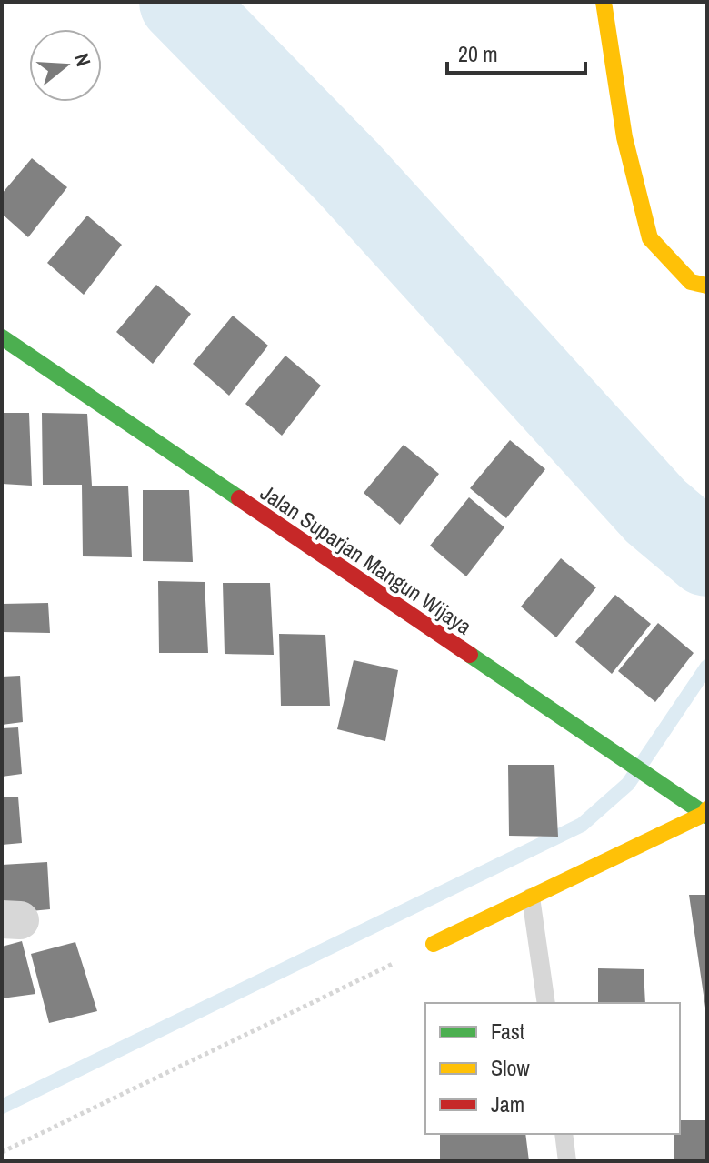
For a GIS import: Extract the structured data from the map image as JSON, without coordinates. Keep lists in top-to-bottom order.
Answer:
{
  "streets": {
    "main road": ["Jalan Suparjan Mangun Wijaya"]
  },
  "legend": ["Fast", "Slow", "Jam"],
  "scale_bar": "20 m",
  "north": "right"
}
